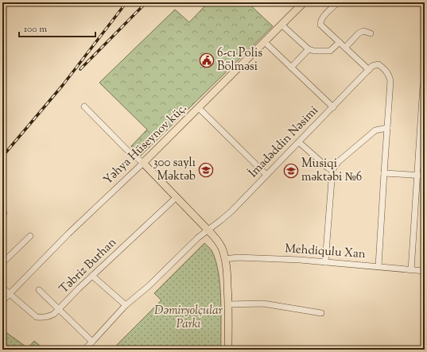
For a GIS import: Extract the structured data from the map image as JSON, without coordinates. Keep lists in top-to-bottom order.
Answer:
{
  "streets": {
    "main road": ["Yəhya Hüseynov küç."],
    "street": ["İmadəddin Nəsimi", "Mehdiqulu Xan", "Təbriz Burhan"]
  },
  "crossings": [
    ["Yəhya Hüseynov küç.", "Təbriz Burhan"]
  ],
  "parks": ["Dəmiryolçular Parkı"],
  "places": {
    "public building": ["6-cı Polis Bölməsi"],
    "school or university": ["300 saylı Məktəb", "Musiqi məktəbi №6"]
  },
  "scale_bar": "100 m"
}
